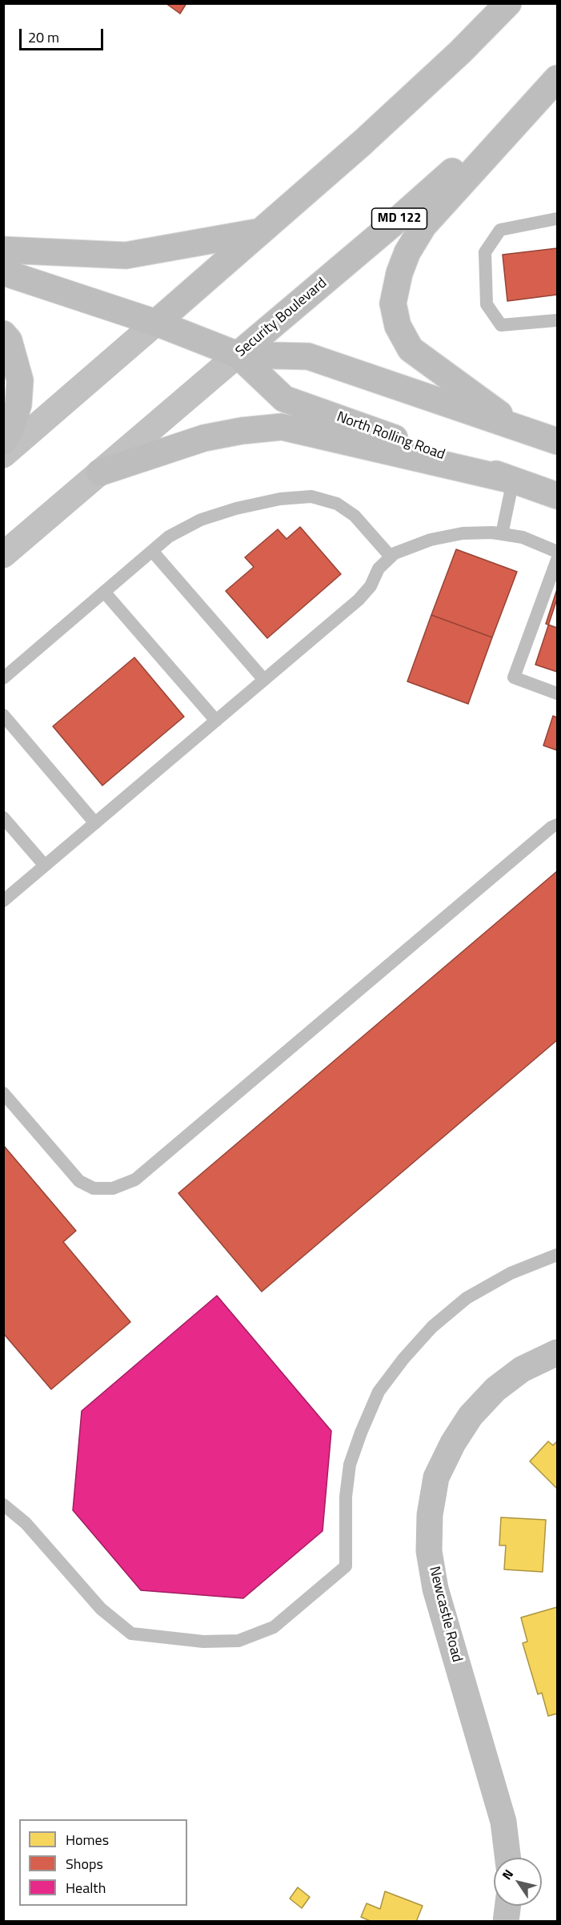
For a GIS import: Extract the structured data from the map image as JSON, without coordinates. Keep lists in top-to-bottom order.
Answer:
{
  "streets": {
    "main road": ["MD 122", "Security Boulevard", "North Rolling Road"],
    "street": ["Newcastle Road"]
  },
  "crossings": [
    ["Security Boulevard", "North Rolling Road"]
  ],
  "legend": ["Homes", "Shops", "Health"],
  "scale_bar": "20 m",
  "north": "top left"
}
